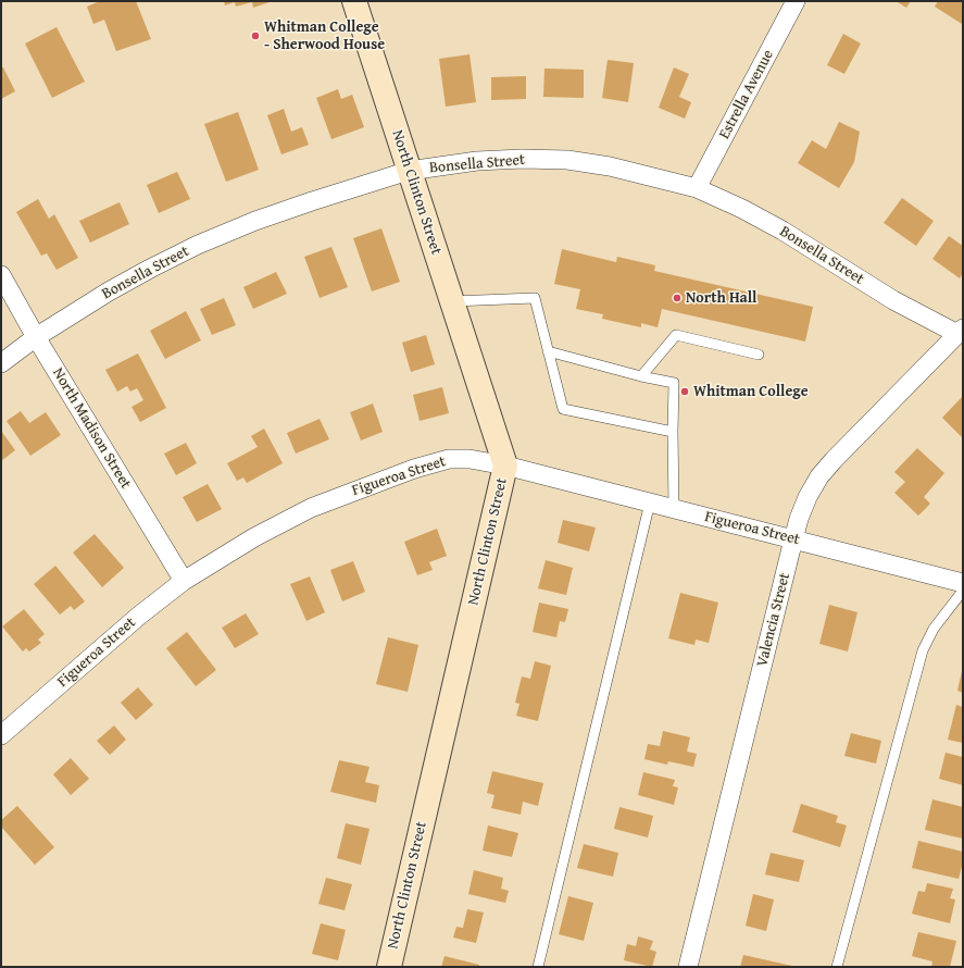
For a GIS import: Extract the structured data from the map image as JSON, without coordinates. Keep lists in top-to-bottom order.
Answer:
{
  "streets": {
    "main road": ["North Clinton Street"],
    "street": [
      "Estrella Avenue",
      "Bonsella Street",
      "North Madison Street",
      "Figueroa Street",
      "Valencia Street"
    ]
  },
  "crossings": [
    ["Estrella Avenue", "Bonsella Street"],
    ["Bonsella Street", "North Clinton Street"],
    ["Bonsella Street", "North Madison Street"],
    ["Bonsella Street", "Valencia Street"],
    ["North Clinton Street", "Figueroa Street"],
    ["North Madison Street", "Figueroa Street"],
    ["Figueroa Street", "Valencia Street"]
  ],
  "places": ["Whitman College - Sherwood House", "North Hall", "Whitman College"]
}
